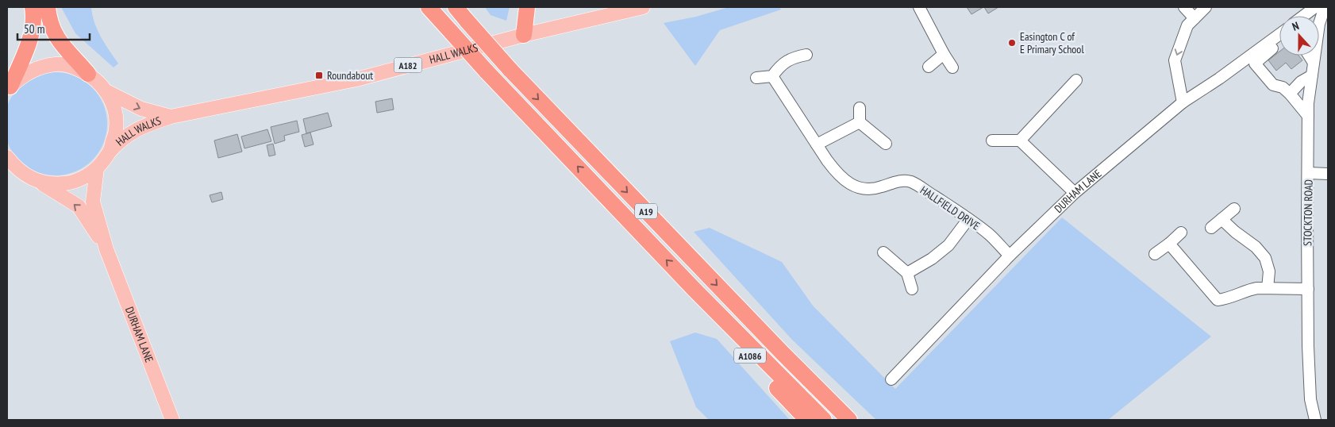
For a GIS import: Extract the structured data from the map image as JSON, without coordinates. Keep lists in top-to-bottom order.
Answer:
{
  "streets": {
    "highway": ["A19", "A1086"],
    "main road": ["HALL WALKS", "A182", "DURHAM LANE"],
    "street": ["HALLFIELD DRIVE", "STOCKTON ROAD"]
  },
  "crossings": [
    ["HALL WALKS", "DURHAM LANE"],
    ["DURHAM LANE", "HALLFIELD DRIVE"],
    ["A19", "A1086"]
  ],
  "places": {
    "other": ["Easington C of E Primary School"],
    "transit": ["Roundabout"]
  },
  "scale_bar": "50 m",
  "north": "top"
}
